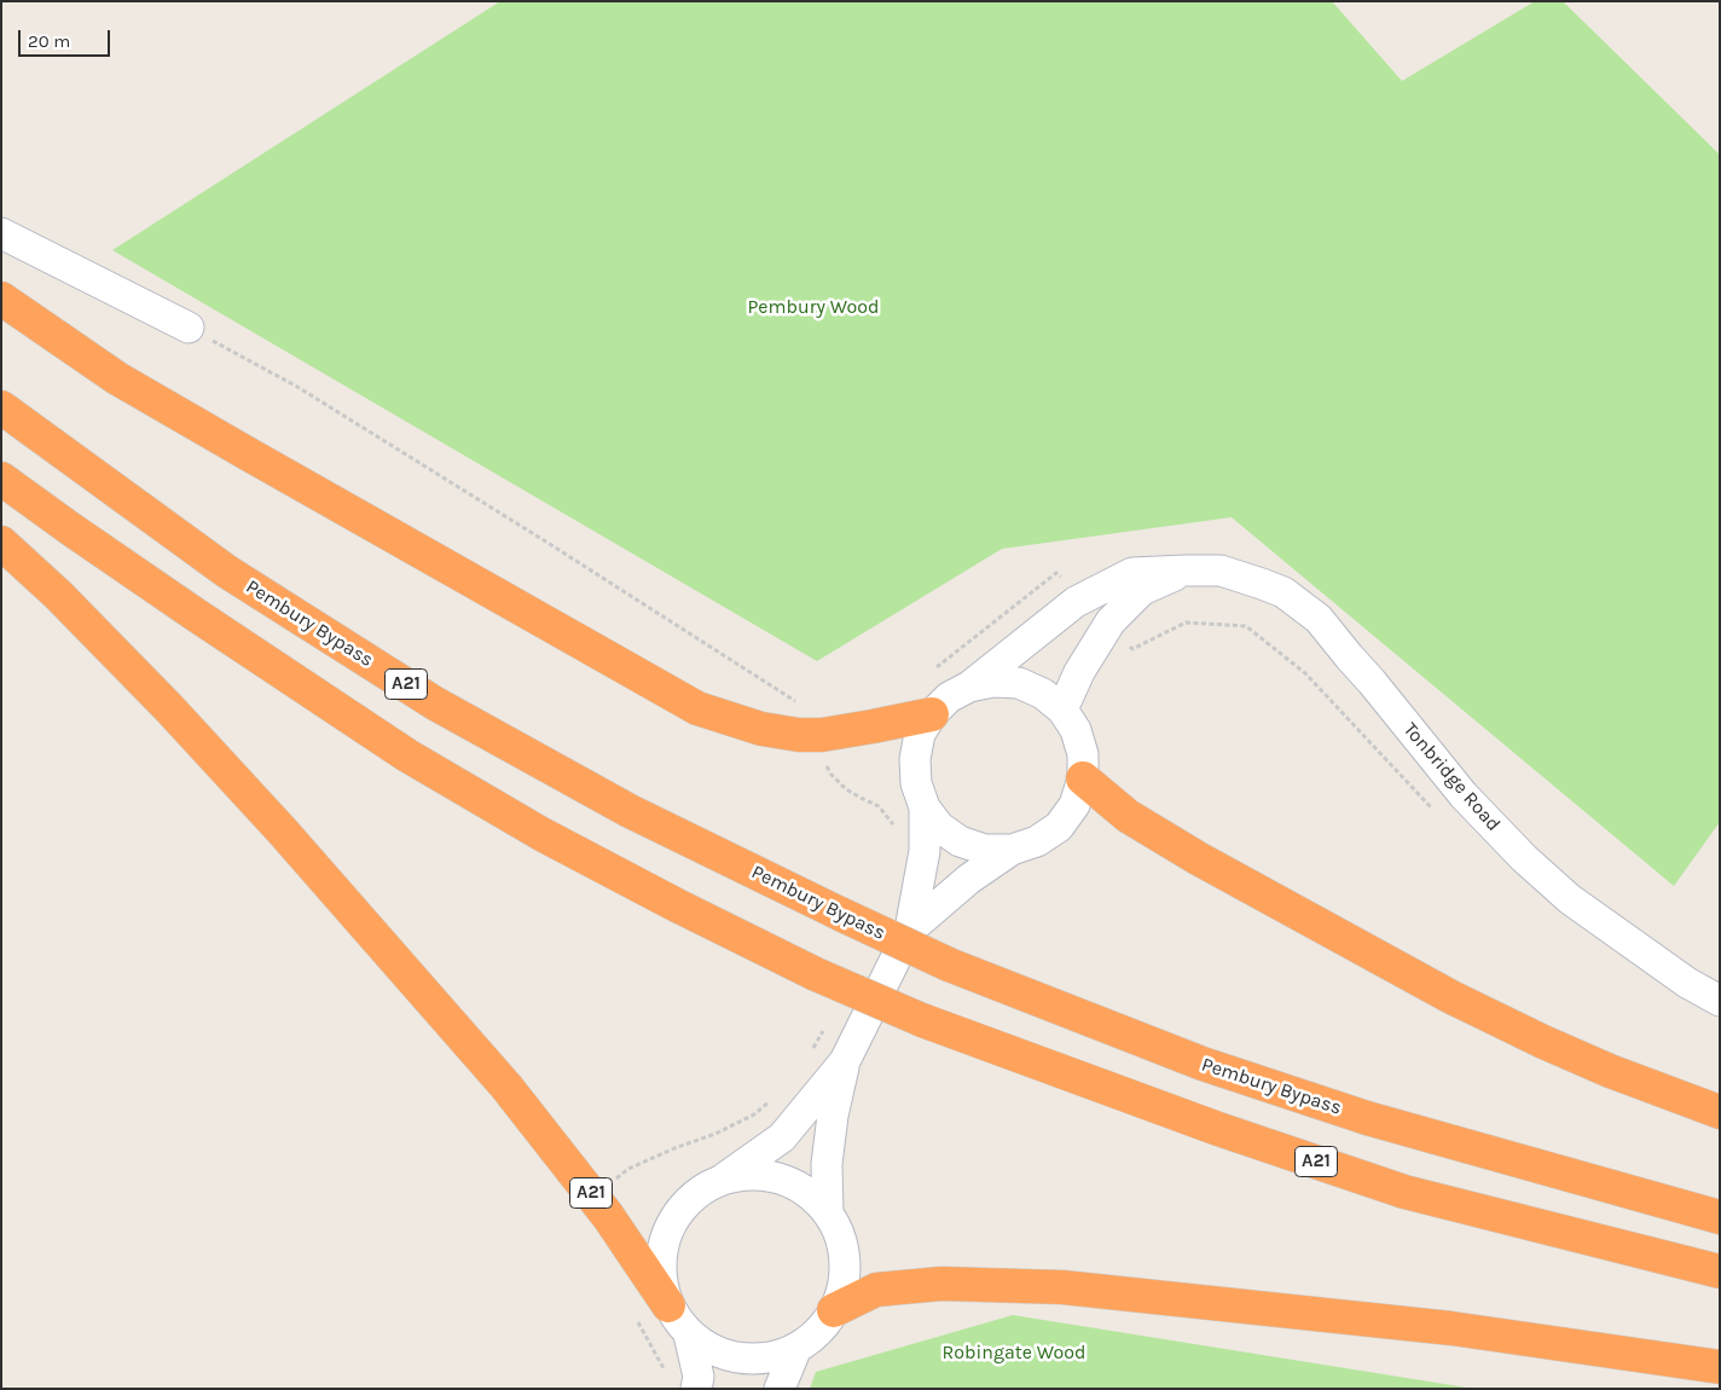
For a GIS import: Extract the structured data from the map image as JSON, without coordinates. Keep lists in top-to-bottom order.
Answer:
{
  "streets": {
    "highway": ["Pembury Bypass", "A21"],
    "street": ["Tonbridge Road"]
  },
  "parks": ["Pembury Wood", "Robingate Wood"],
  "scale_bar": "20 m"
}
